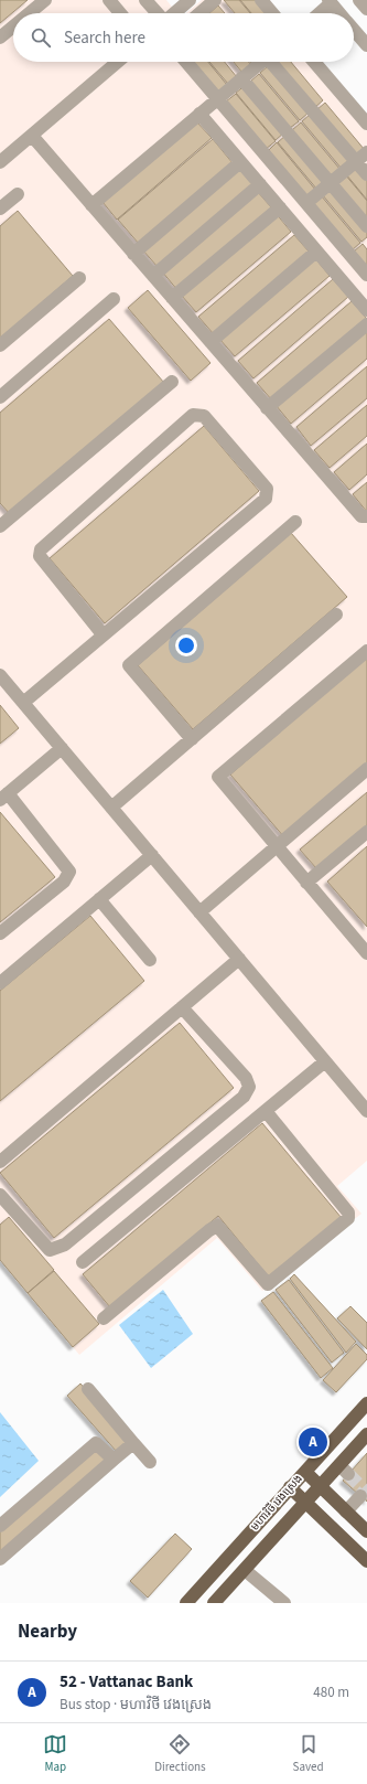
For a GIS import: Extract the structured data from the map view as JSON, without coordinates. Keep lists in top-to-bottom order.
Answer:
{
  "streets": {
    "main road": ["មហាវិថី វេងស្រេង"]
  },
  "page": {
    "search": "Search here",
    "pins": "A",
    "heading": "Nearby",
    "list": [
      {
        "mark": "A",
        "name": "52 - Vattanac Bank",
        "note": "Bus stop · មហាវិថី វេងស្រេង",
        "value": "480 m"
      }
    ],
    "nav": ["Map", "Directions", "Saved"]
  }
}
